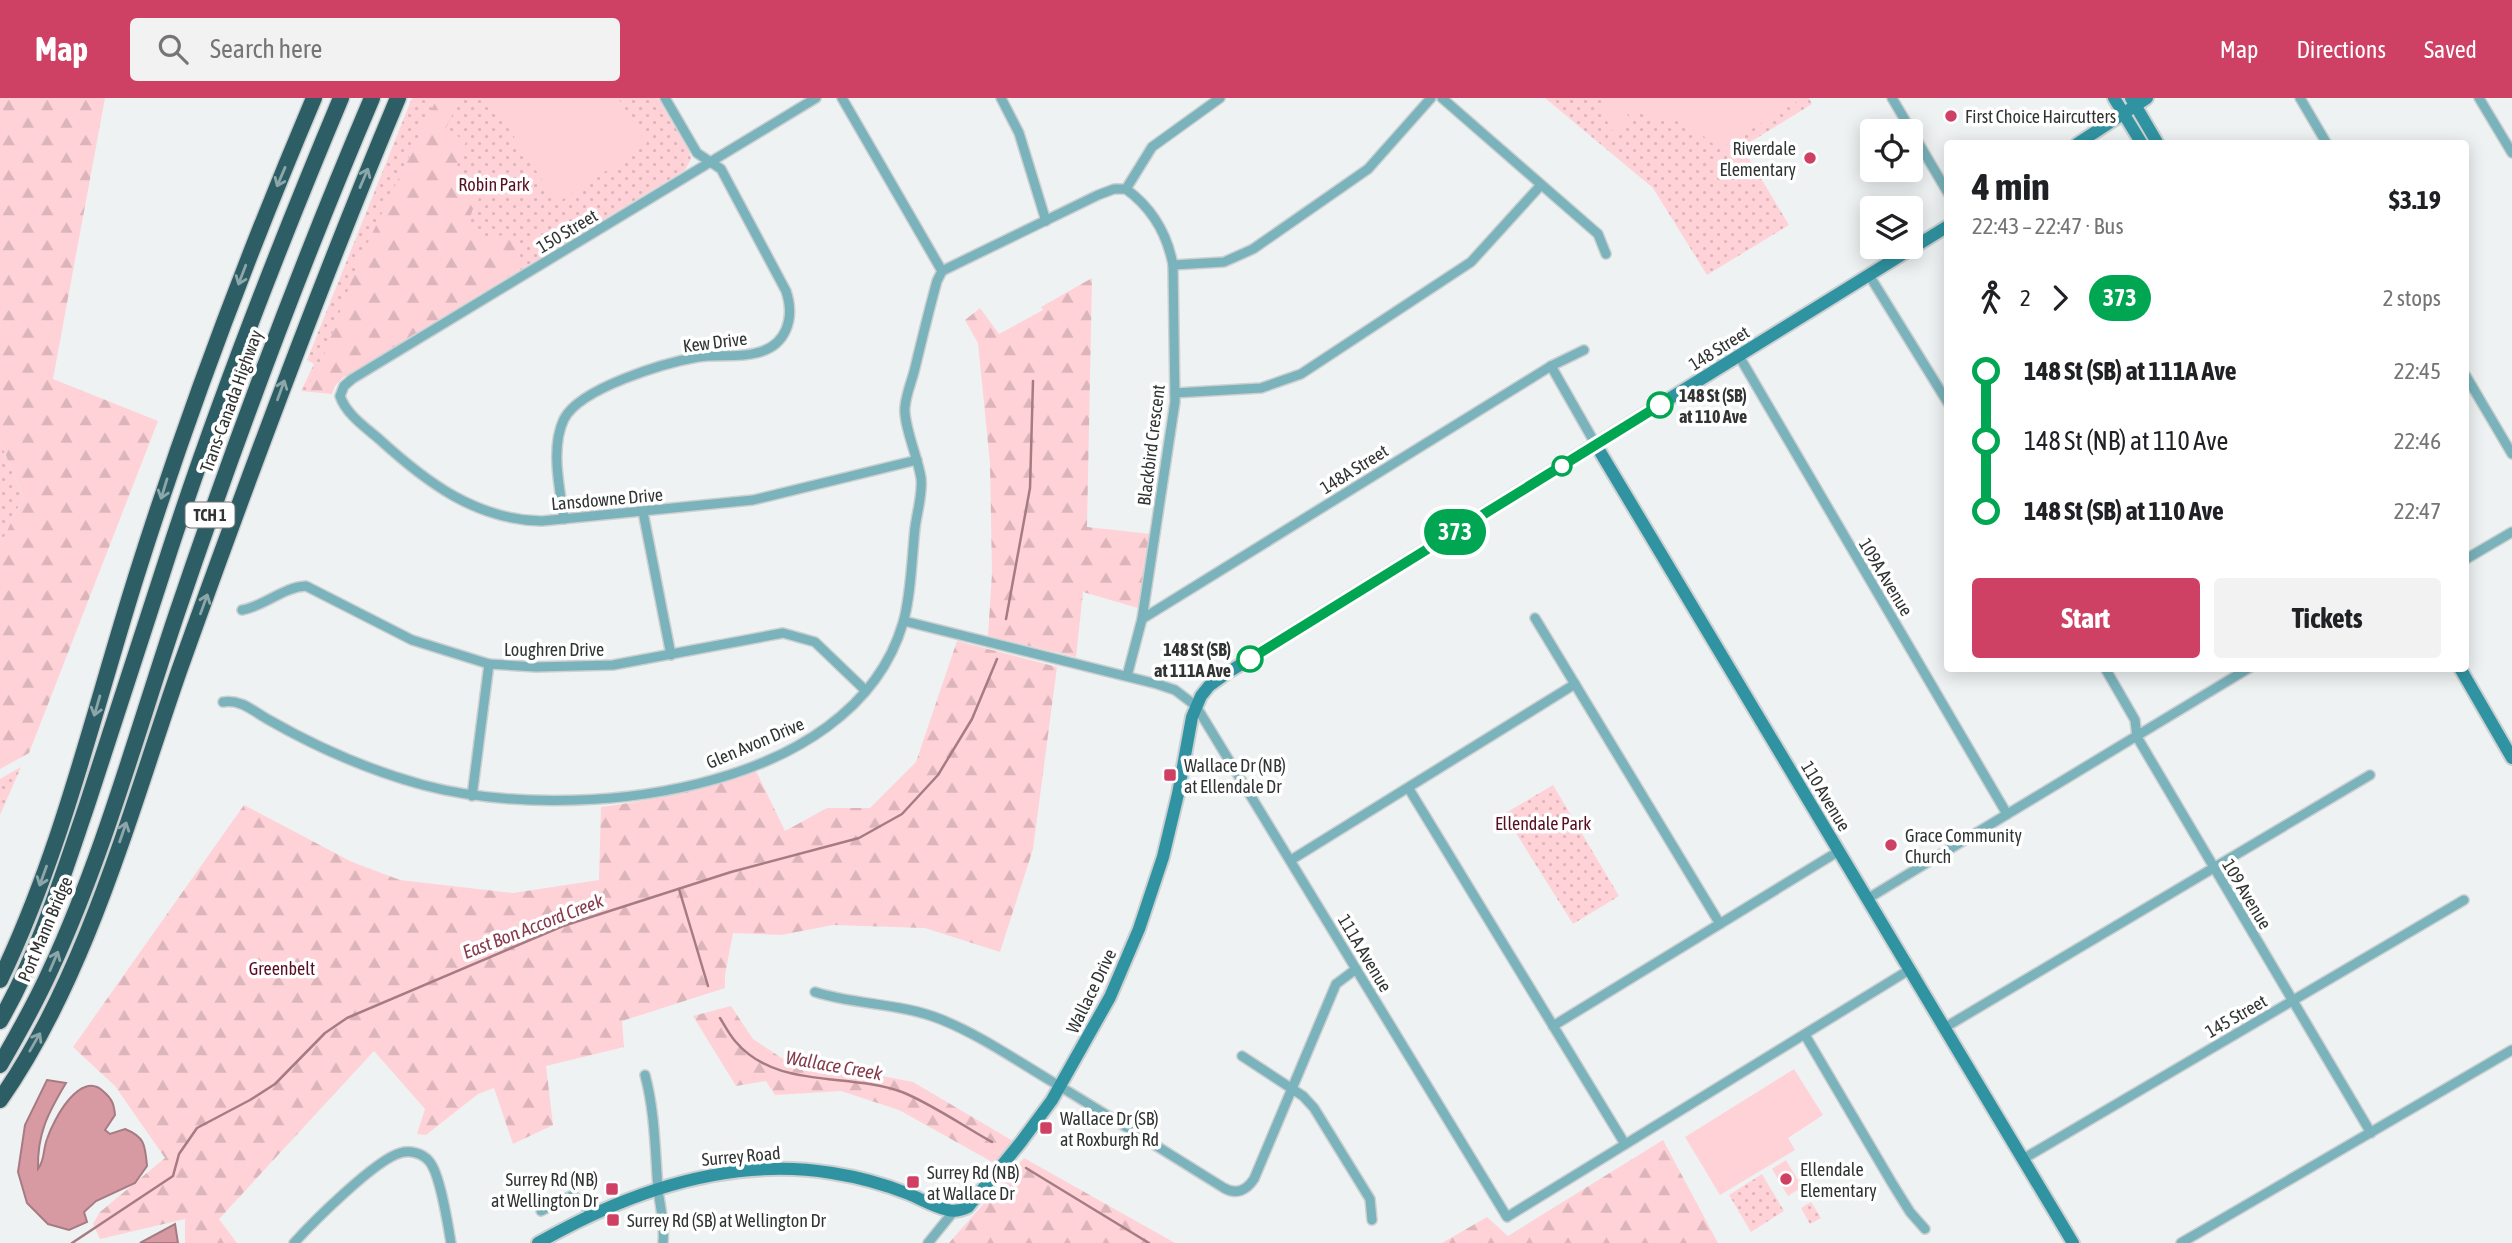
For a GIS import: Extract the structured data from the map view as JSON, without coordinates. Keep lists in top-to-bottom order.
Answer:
{
  "streets": {
    "highway": ["Trans-Canada Highway", "TCH 1", "Port Mann Bridge"],
    "street": [
      "150 Street",
      "Kew Drive",
      "148 Street",
      "Blackbird Crescent",
      "148A Street",
      "Lansdowne Drive",
      "109A Avenue",
      "Loughren Drive",
      "Glen Avon Drive",
      "110 Avenue",
      "109 Avenue",
      "111A Avenue",
      "Wallace Drive",
      "145 Street",
      "Surrey Road"
    ]
  },
  "crossings": [
    ["150 Street", "Kew Drive"],
    ["150 Street", "Lansdowne Drive"],
    ["Kew Drive", "Lansdowne Drive"],
    ["148 Street", "109A Avenue"],
    ["148 Street", "110 Avenue"],
    ["148 Street", "111A Avenue"],
    ["148 Street", "Wallace Drive"],
    ["Trans-Canada Highway", "Port Mann Bridge"],
    ["Blackbird Crescent", "148A Street"],
    ["148A Street", "110 Avenue"],
    ["Lansdowne Drive", "Glen Avon Drive"],
    ["Loughren Drive", "Glen Avon Drive"],
    ["110 Avenue", "145 Street"],
    ["109 Avenue", "145 Street"],
    ["111A Avenue", "Wallace Drive"],
    ["Wallace Drive", "Surrey Road"]
  ],
  "water": ["East Bon Accord Creek", "Wallace Creek"],
  "parks": ["Robin Park", "Ellendale Park", "Greenbelt"],
  "places": {
    "other": [
      "First Choice Haircutters",
      "Riverdale Elementary",
      "148 St (SB) at 110 Ave",
      "148 St (SB) at 111A Ave",
      "Grace Community Church",
      "Ellendale Elementary"
    ],
    "transit": [
      "Wallace Dr (NB) at Ellendale Dr",
      "Wallace Dr (SB) at Roxburgh Rd",
      "Surrey Rd (NB) at Wallace Dr",
      "Surrey Rd (NB) at Wellington Dr",
      "Surrey Rd (SB) at Wellington Dr"
    ]
  },
  "lines": ["bus line 373"],
  "page": {
    "header": "Map",
    "search": "Search here",
    "nav": ["Map", "Directions", "Saved"],
    "on_map": "373",
    "heading": ["4 min", "22:43 – 22:47 · Bus", "$3.19"],
    "legs": ["2", "373", "2 stops"],
    "list": [
      {
        "name": "148 St (SB) at 111A Ave",
        "value": "22:45"
      },
      {
        "name": "148 St (NB) at 110 Ave",
        "value": "22:46"
      },
      {
        "name": "148 St (SB) at 110 Ave",
        "value": "22:47"
      }
    ],
    "buttons": ["Start", "Tickets"]
  }
}
